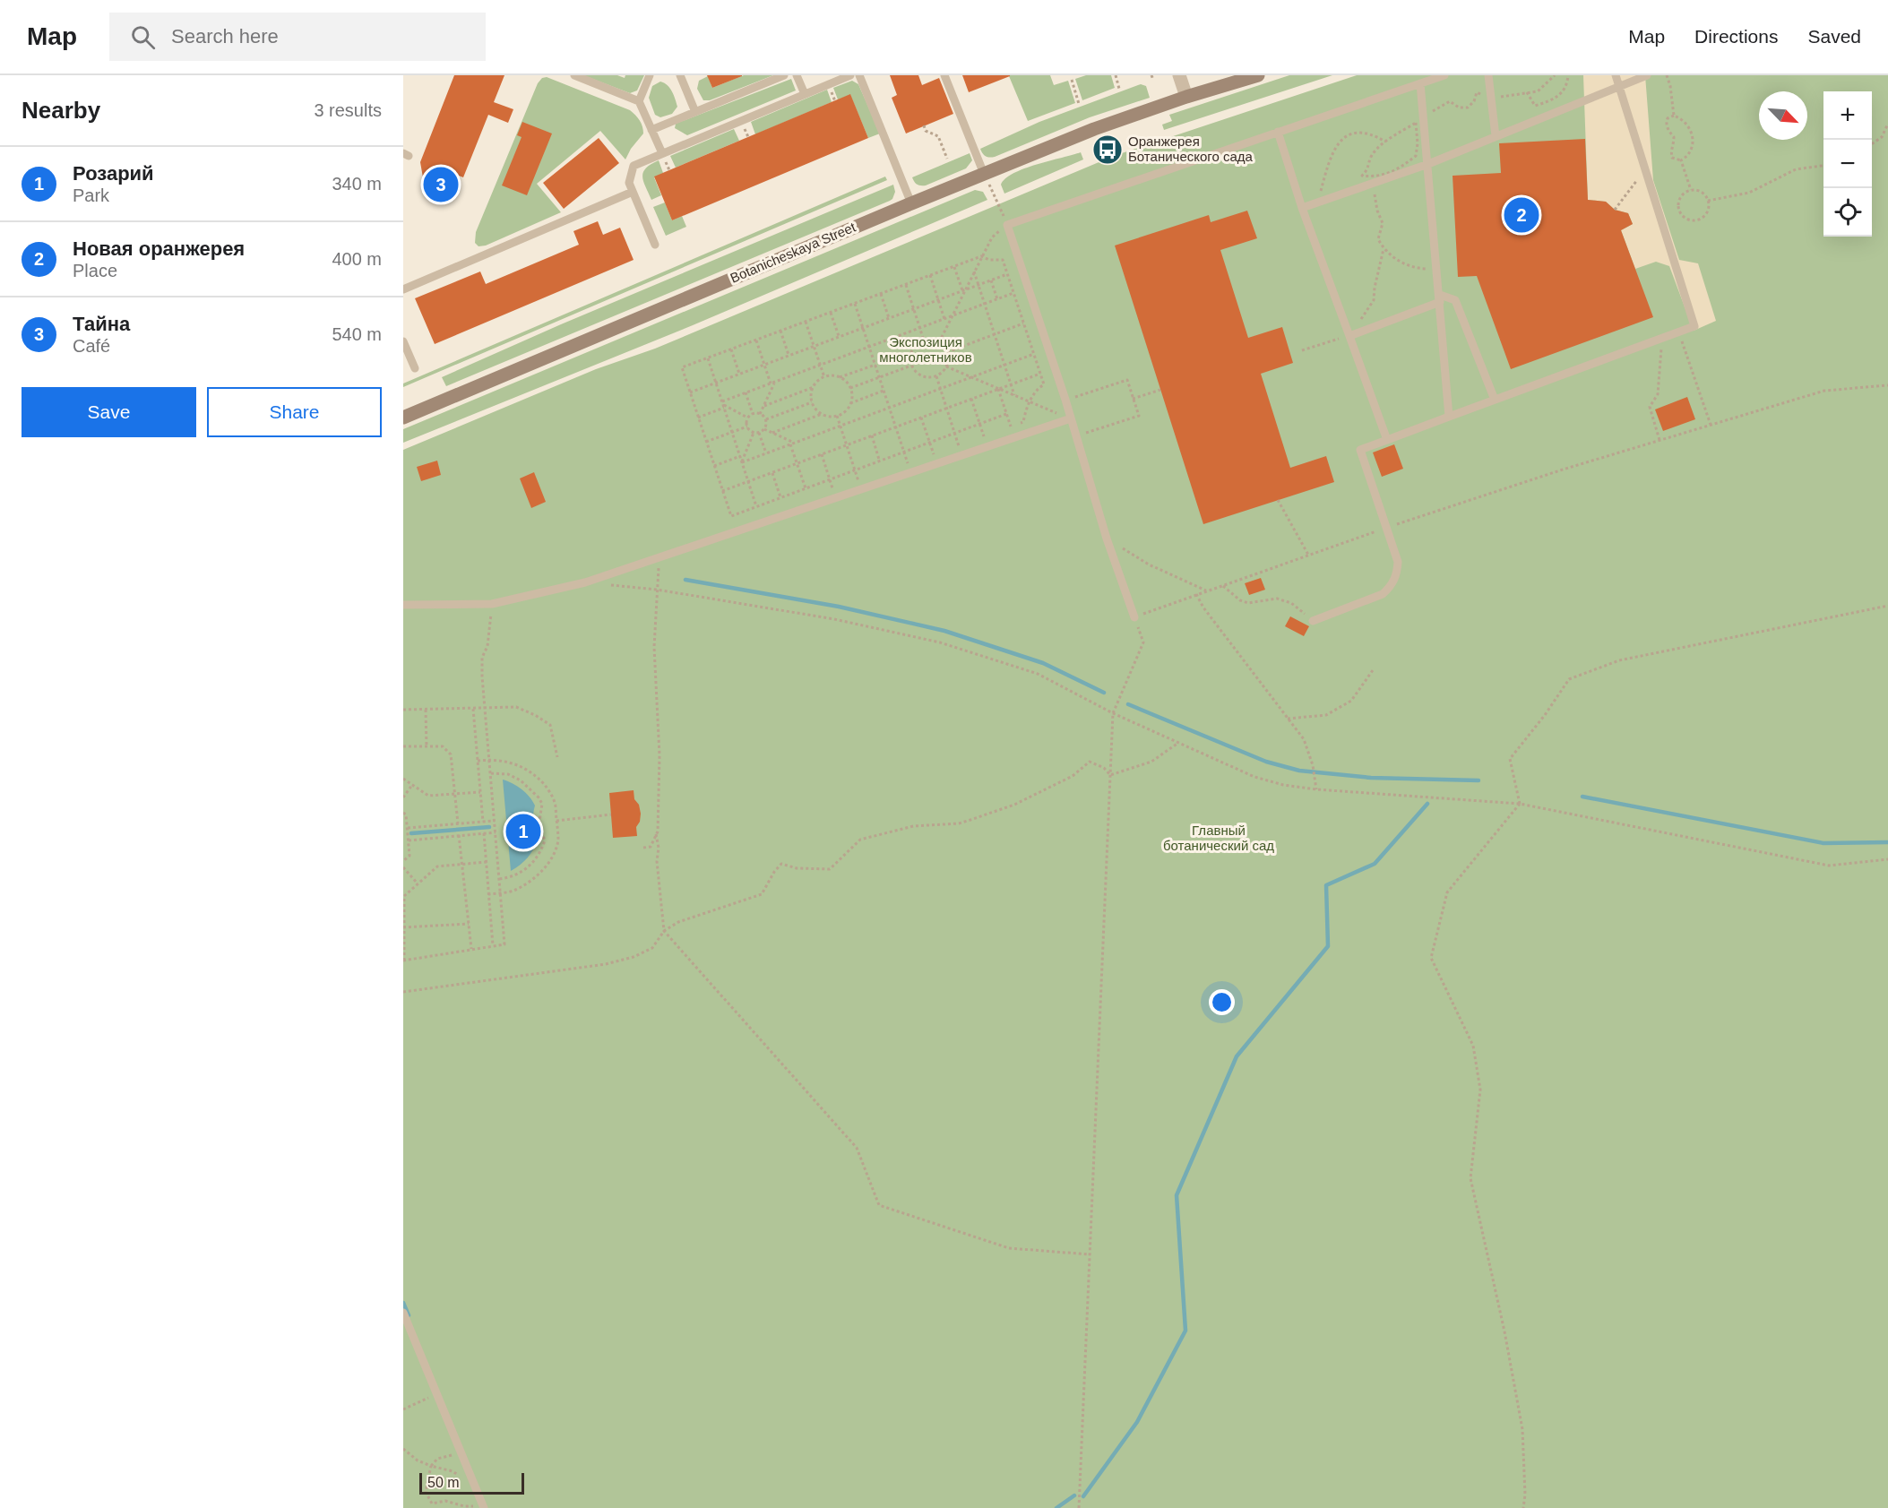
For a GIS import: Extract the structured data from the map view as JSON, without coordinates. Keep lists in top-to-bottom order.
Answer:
{
  "streets": {
    "main road": ["Botanicheskaya Street"]
  },
  "parks": ["Экспозиция многолетников", "Главный ботанический сад"],
  "places": {
    "bus stop": ["Оранжерея Ботанического сада"]
  },
  "scale_bar": "50 m",
  "north": "bottom right",
  "page": {
    "header": "Map",
    "search": "Search here",
    "nav": ["Map", "Directions", "Saved"],
    "heading": ["Nearby", "3 results"],
    "map_buttons": ["+", "−"],
    "list": [
      {
        "mark": "1",
        "name": "Розарий",
        "note": "Park",
        "value": "340 m"
      },
      {
        "mark": "2",
        "name": "Новая оранжерея",
        "note": "Place",
        "value": "400 m"
      },
      {
        "mark": "3",
        "name": "Тайна",
        "note": "Café",
        "value": "540 m"
      }
    ],
    "pins": ["3", "2", "1"],
    "buttons": ["Save", "Share"],
    "scale": "50 m"
  }
}
